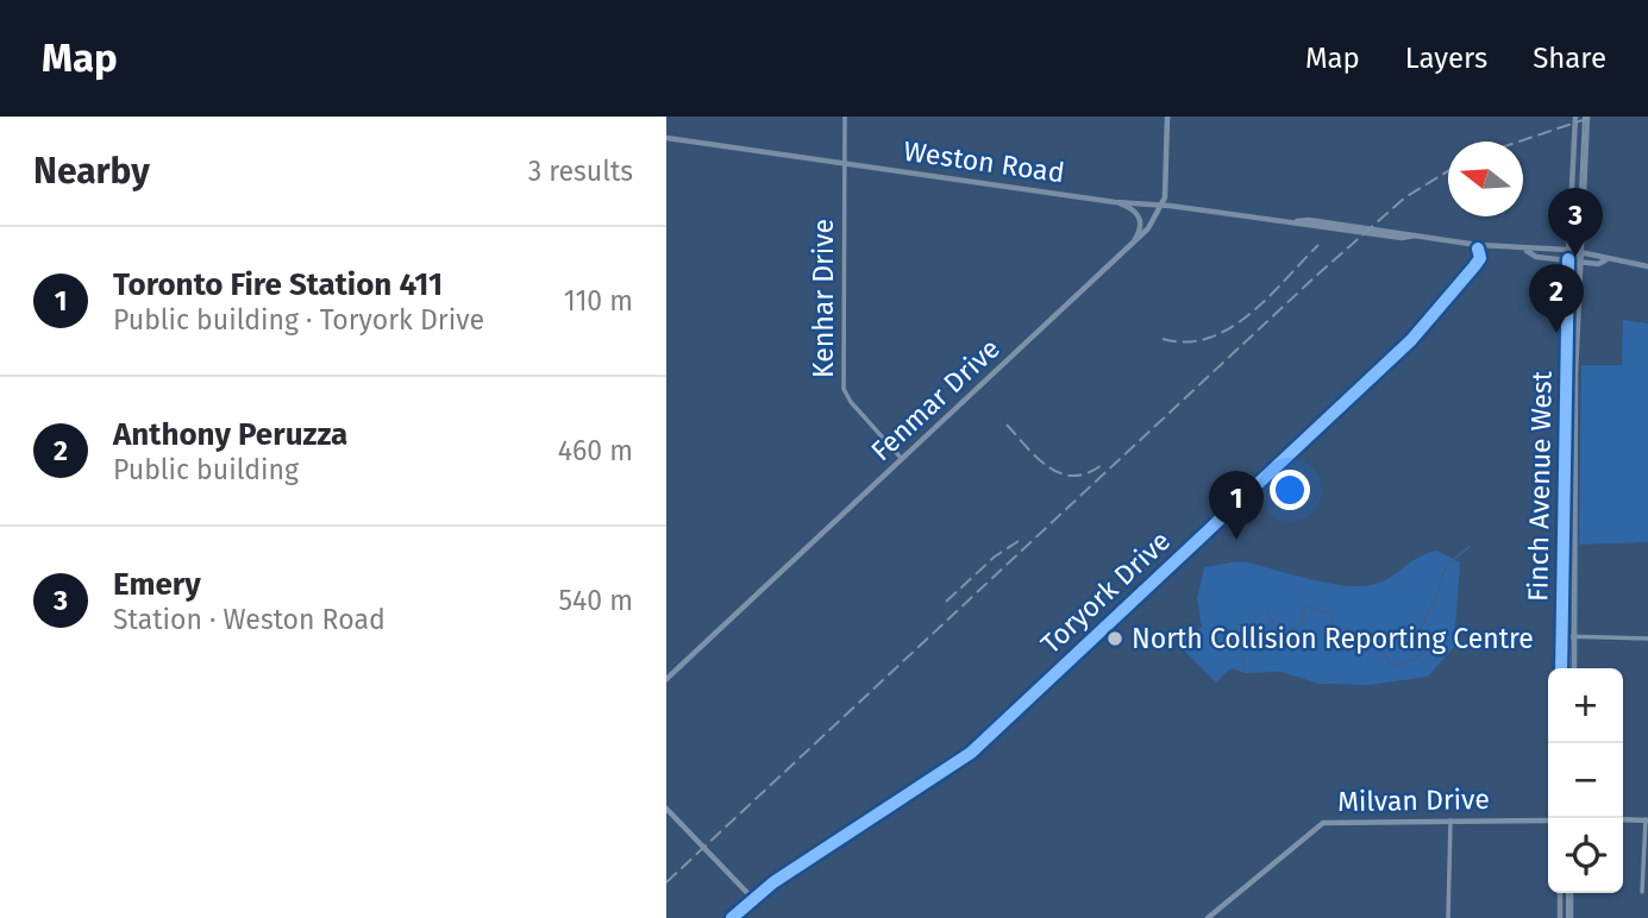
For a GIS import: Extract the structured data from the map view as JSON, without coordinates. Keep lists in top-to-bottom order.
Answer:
{
  "streets": {
    "main road": ["Weston Road", "Finch Avenue West"],
    "street": [
      "Kenhar Drive",
      "Fenmar Drive",
      "Toryork Drive",
      "Milvan Drive"
    ]
  },
  "crossings": [
    ["Weston Road", "Kenhar Drive"],
    ["Weston Road", "Fenmar Drive"],
    ["Weston Road", "Finch Avenue West"],
    ["Weston Road", "Toryork Drive"],
    ["Kenhar Drive", "Fenmar Drive"]
  ],
  "places": ["North Collision Reporting Centre"],
  "north": "left",
  "page": {
    "header": "Map",
    "nav": ["Map", "Layers", "Share"],
    "heading": ["Nearby", "3 results"],
    "pins": ["3", "2", "1"],
    "list": [
      {
        "mark": "1",
        "name": "Toronto Fire Station 411",
        "note": "Public building · Toryork Drive",
        "value": "110 m"
      },
      {
        "mark": "2",
        "name": "Anthony Peruzza",
        "note": "Public building",
        "value": "460 m"
      },
      {
        "mark": "3",
        "name": "Emery",
        "note": "Station · Weston Road",
        "value": "540 m"
      }
    ],
    "map_buttons": ["+", "−"]
  }
}
